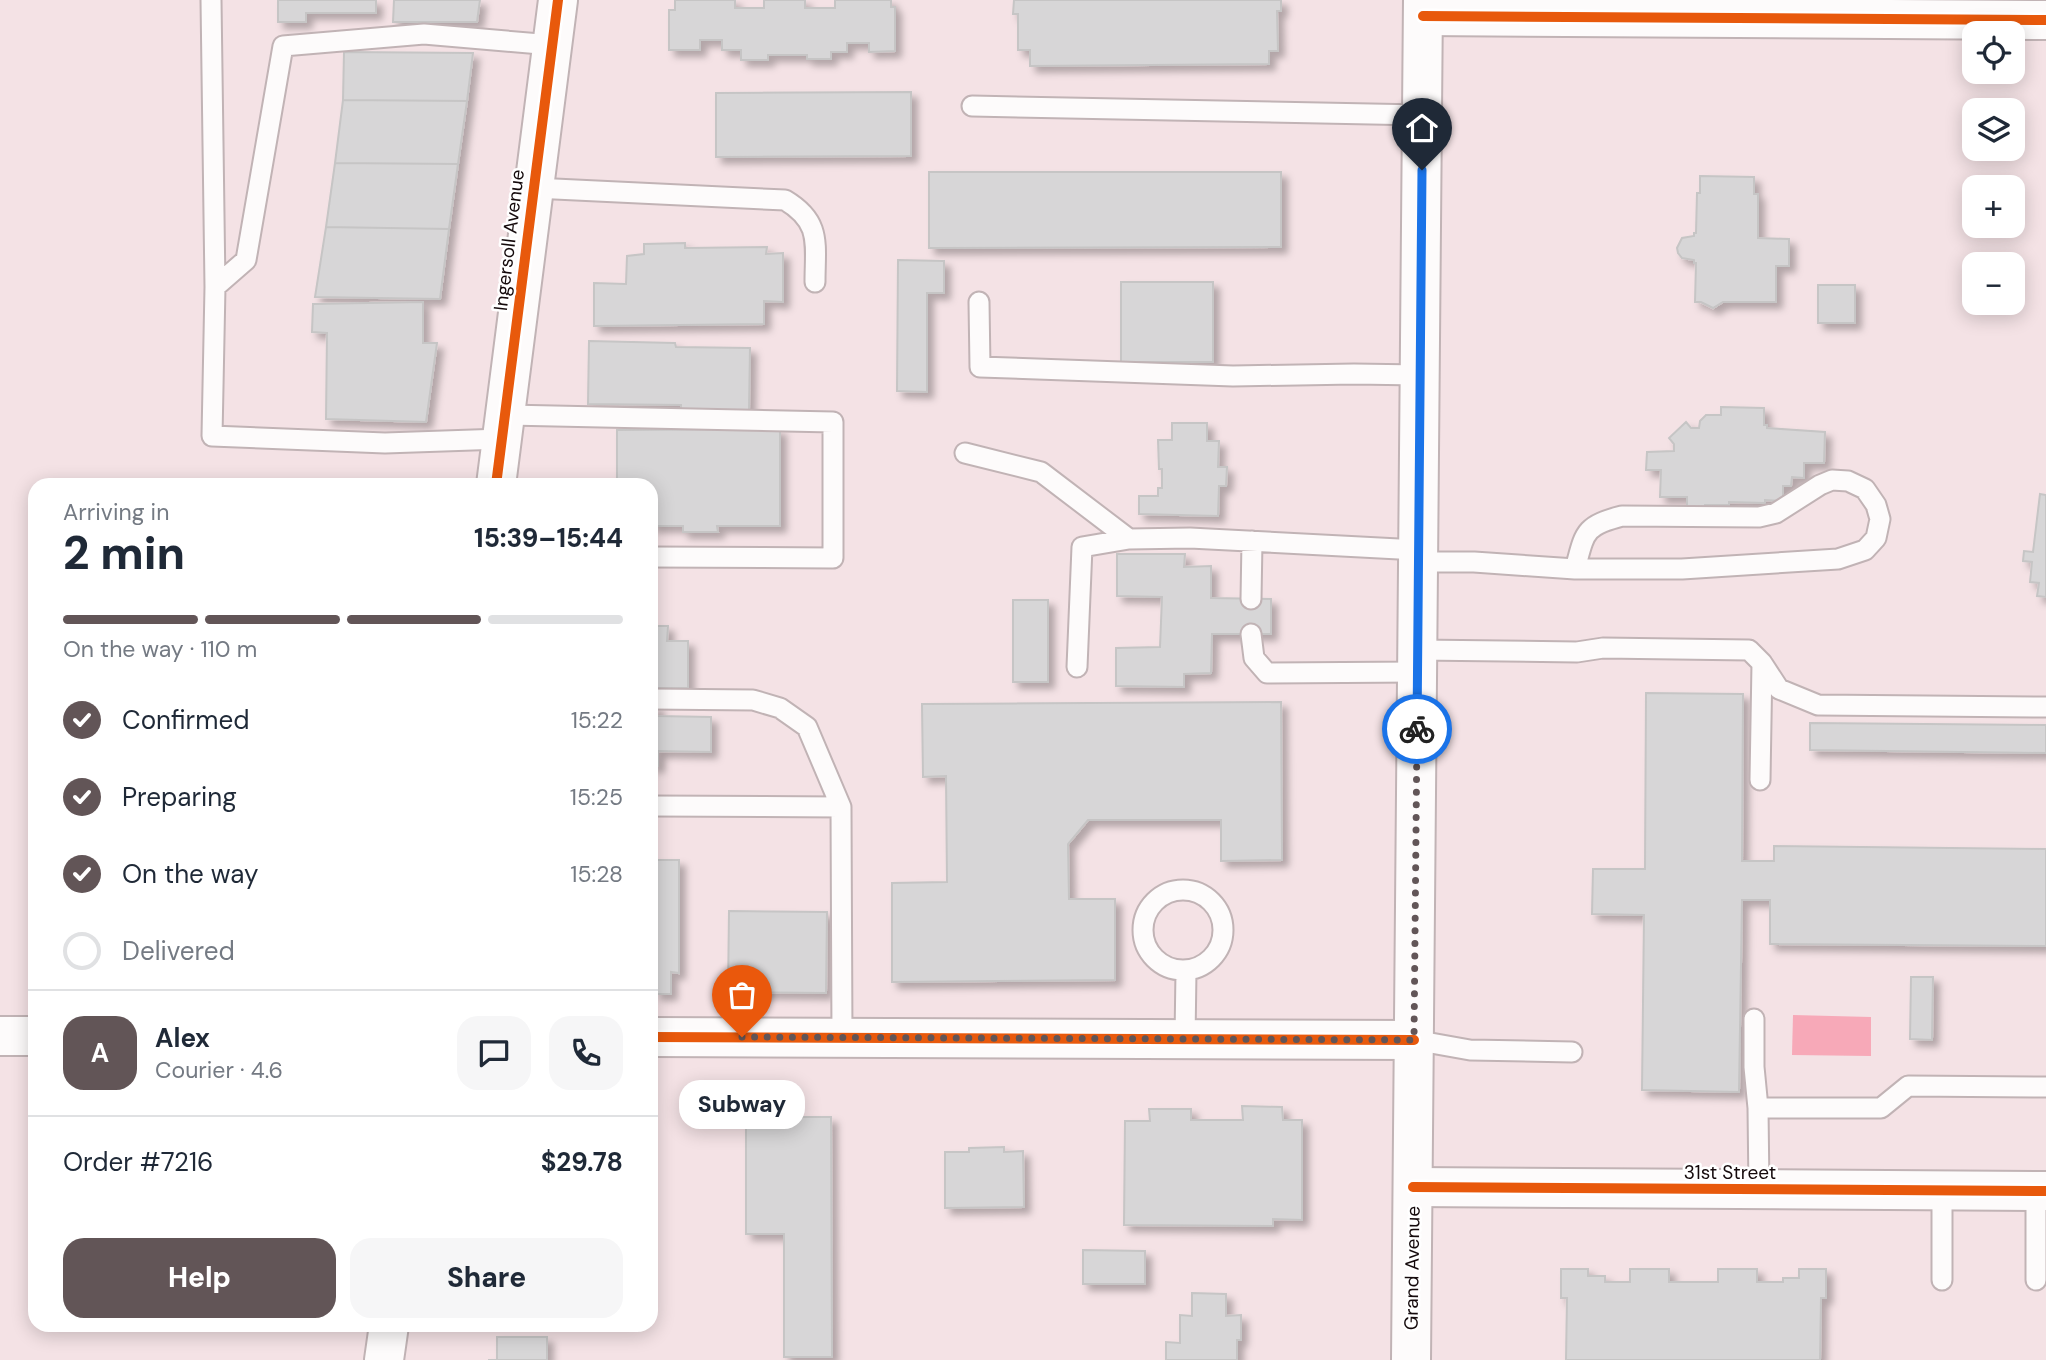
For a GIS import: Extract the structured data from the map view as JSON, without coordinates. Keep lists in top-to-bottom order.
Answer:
{
  "streets": {
    "street": ["Ingersoll Avenue", "31st Street", "Grand Avenue"]
  },
  "crossings": [
    ["31st Street", "Grand Avenue"]
  ],
  "places": ["Subway"],
  "page": {
    "map_buttons": ["+", "−"],
    "heading": ["2 min", "Arriving in", "15:39–15:44"],
    "panel": [
      "Alex",
      "Courier · 4.6",
      "Order #7216",
      "$29.78"
    ],
    "bar": "On the way · 110 m",
    "list": [
      ["Confirmed", "15:22"],
      ["Preparing", "15:25"],
      ["On the way", "15:28"],
      "Delivered"
    ],
    "round": "A",
    "bubble": "Subway",
    "buttons": ["Help", "Share"]
  }
}
